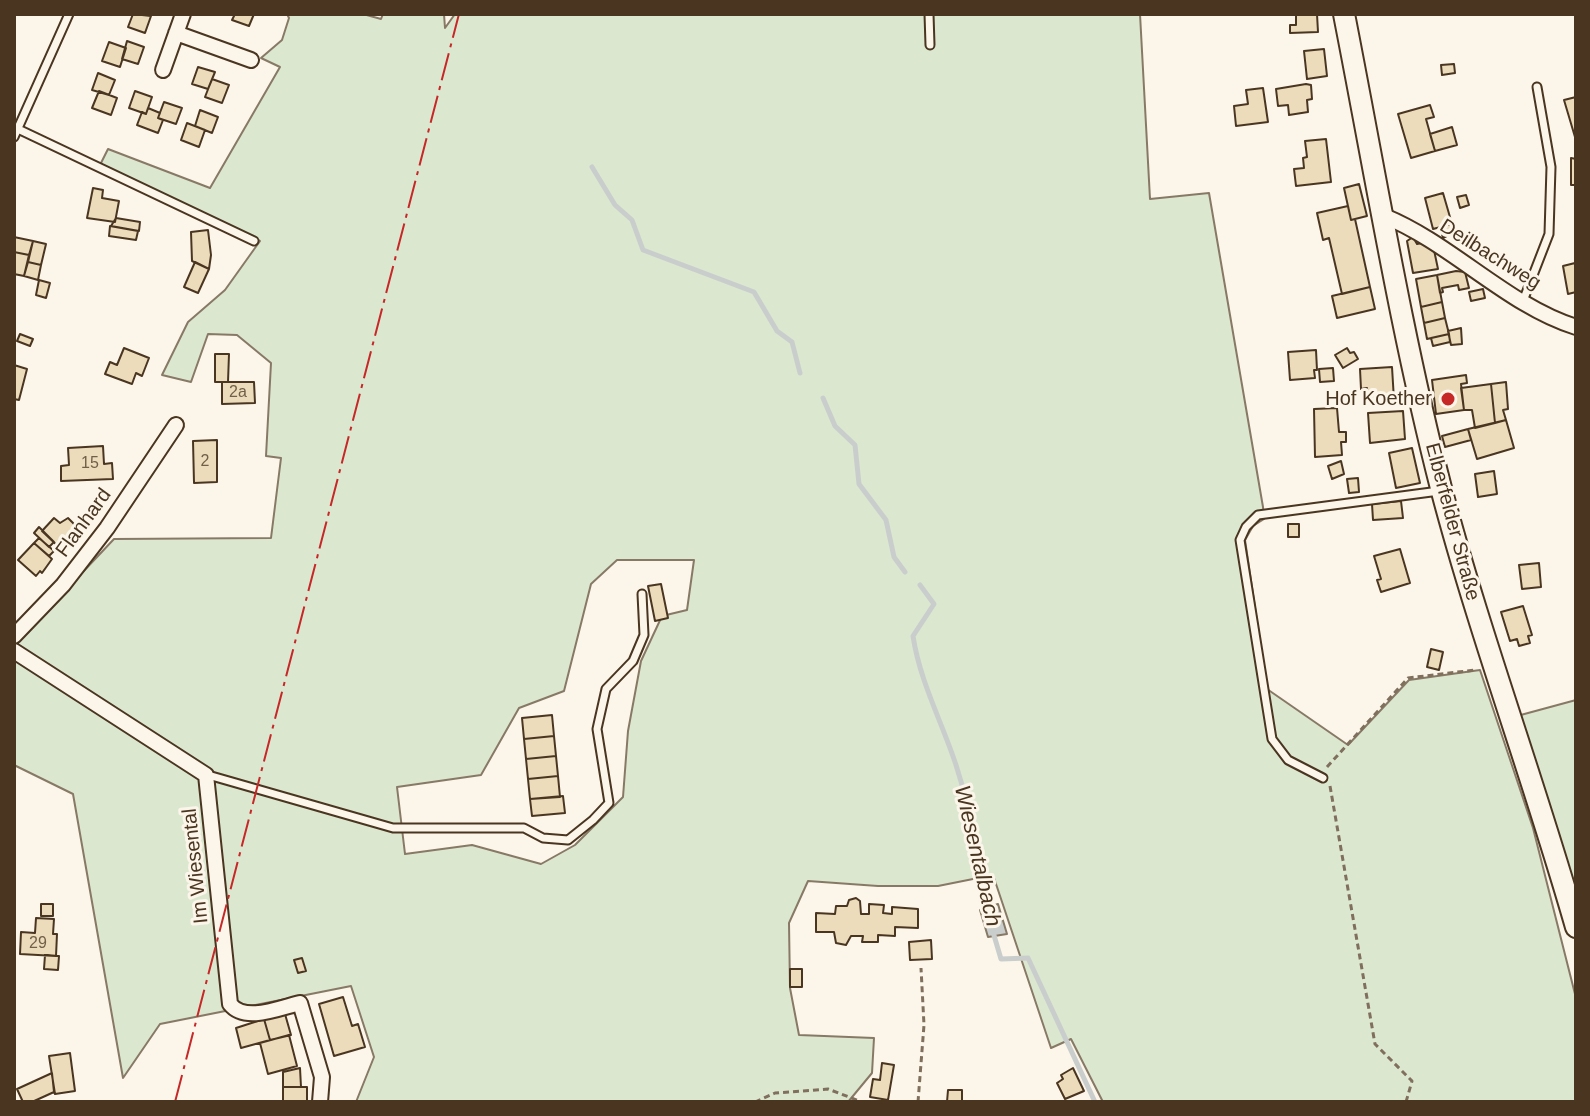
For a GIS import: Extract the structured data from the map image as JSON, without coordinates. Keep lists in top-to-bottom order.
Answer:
{
  "streets": {
    "main road": ["Elberfelder Straße"],
    "street": ["Deilbachweg", "Flanhard", "Im Wiesental"]
  },
  "crossings": [
    ["Deilbachweg", "Elberfelder Straße"]
  ],
  "water": ["Wiesentalbach"],
  "places": ["Hof Koether"],
  "house_numbers": [
    "2a",
    "2",
    "15",
    "29"
  ]
}
